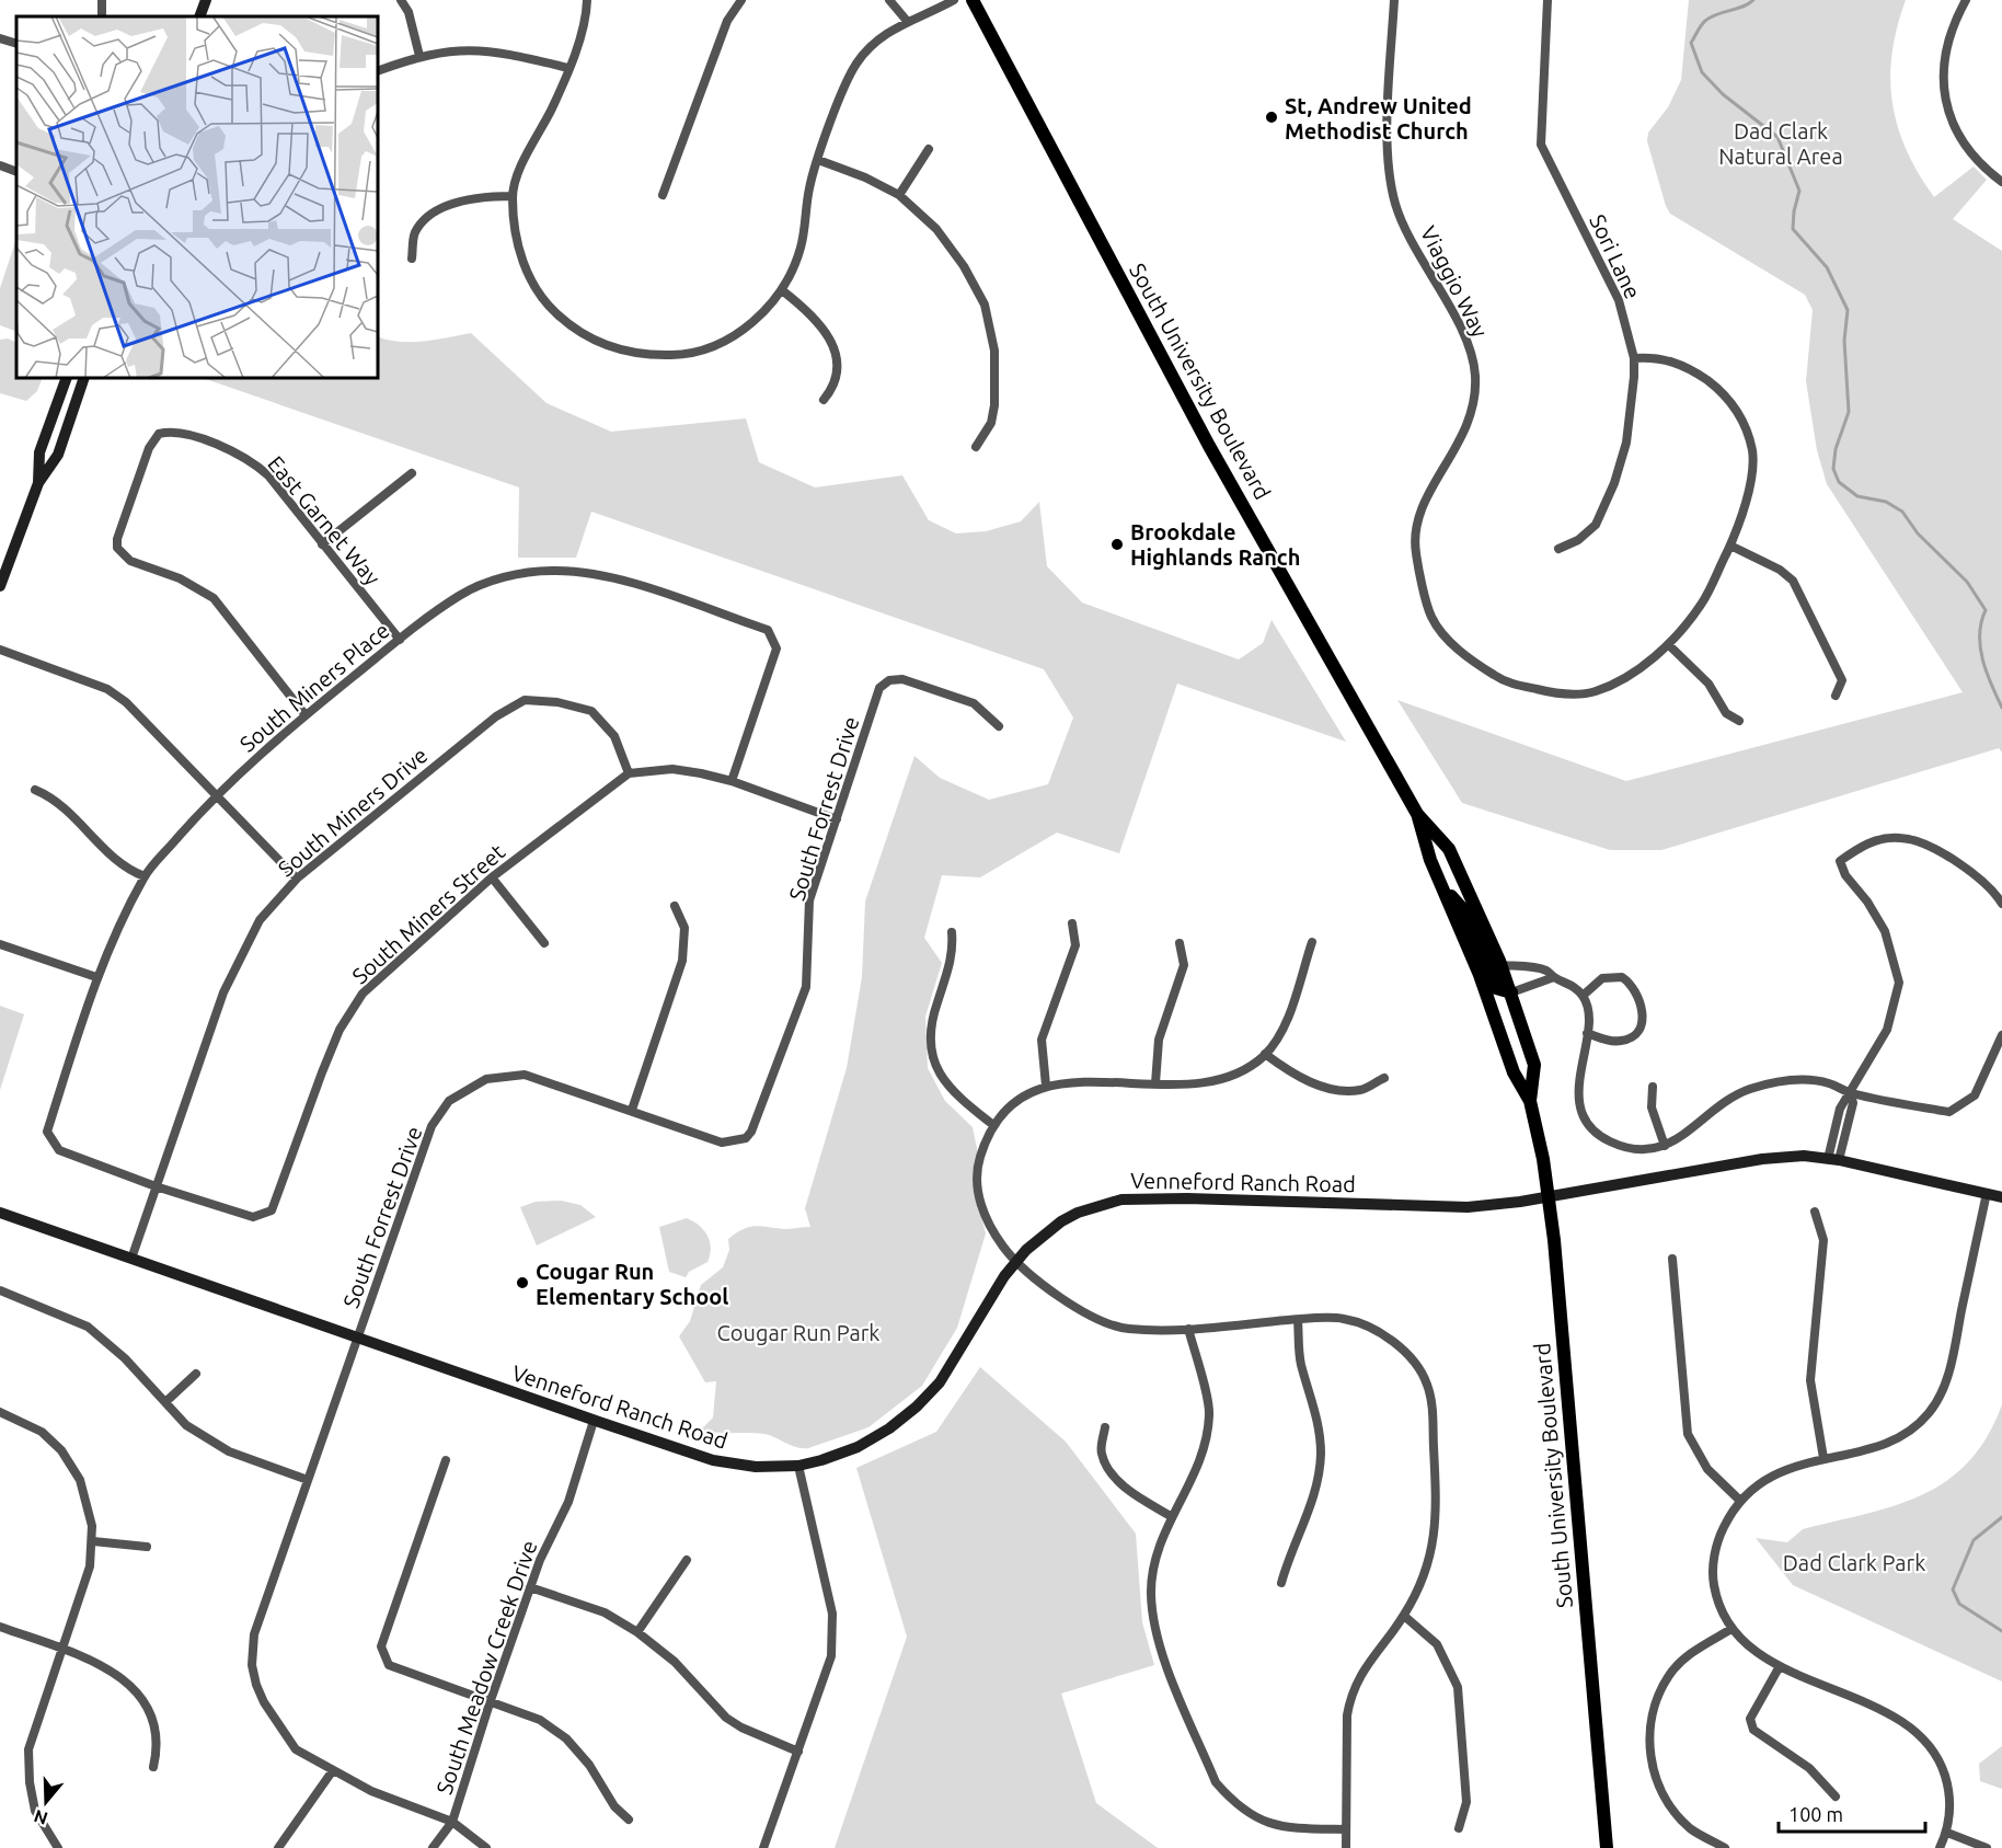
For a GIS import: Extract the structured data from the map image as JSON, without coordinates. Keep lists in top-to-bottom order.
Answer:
{
  "streets": {
    "main road": ["South University Boulevard"],
    "street": [
      "Sori Lane",
      "Viaggio Way",
      "East Garnet Way",
      "South Miners Place",
      "South Forrest Drive",
      "South Miners Drive",
      "South Miners Street",
      "Venneford Ranch Road",
      "South Meadow Creek Drive"
    ]
  },
  "crossings": [
    ["Sori Lane", "Viaggio Way"],
    ["South University Boulevard", "Venneford Ranch Road"],
    ["East Garnet Way", "South Miners Place"],
    ["South Miners Place", "South Miners Drive"],
    ["South Miners Place", "South Miners Street"],
    ["South Forrest Drive", "Venneford Ranch Road"],
    ["South Forrest Drive", "South Meadow Creek Drive"],
    ["South Miners Drive", "South Miners Street"],
    ["South Miners Drive", "Venneford Ranch Road"],
    ["Venneford Ranch Road", "South Meadow Creek Drive"]
  ],
  "parks": ["Dad Clark Natural Area", "Cougar Run Park", "Dad Clark Park"],
  "places": ["St, Andrew United Methodist Church", "Brookdale Highlands Ranch", "Cougar Run Elementary School"],
  "scale_bar": "100 m",
  "north": "bottom"
}
